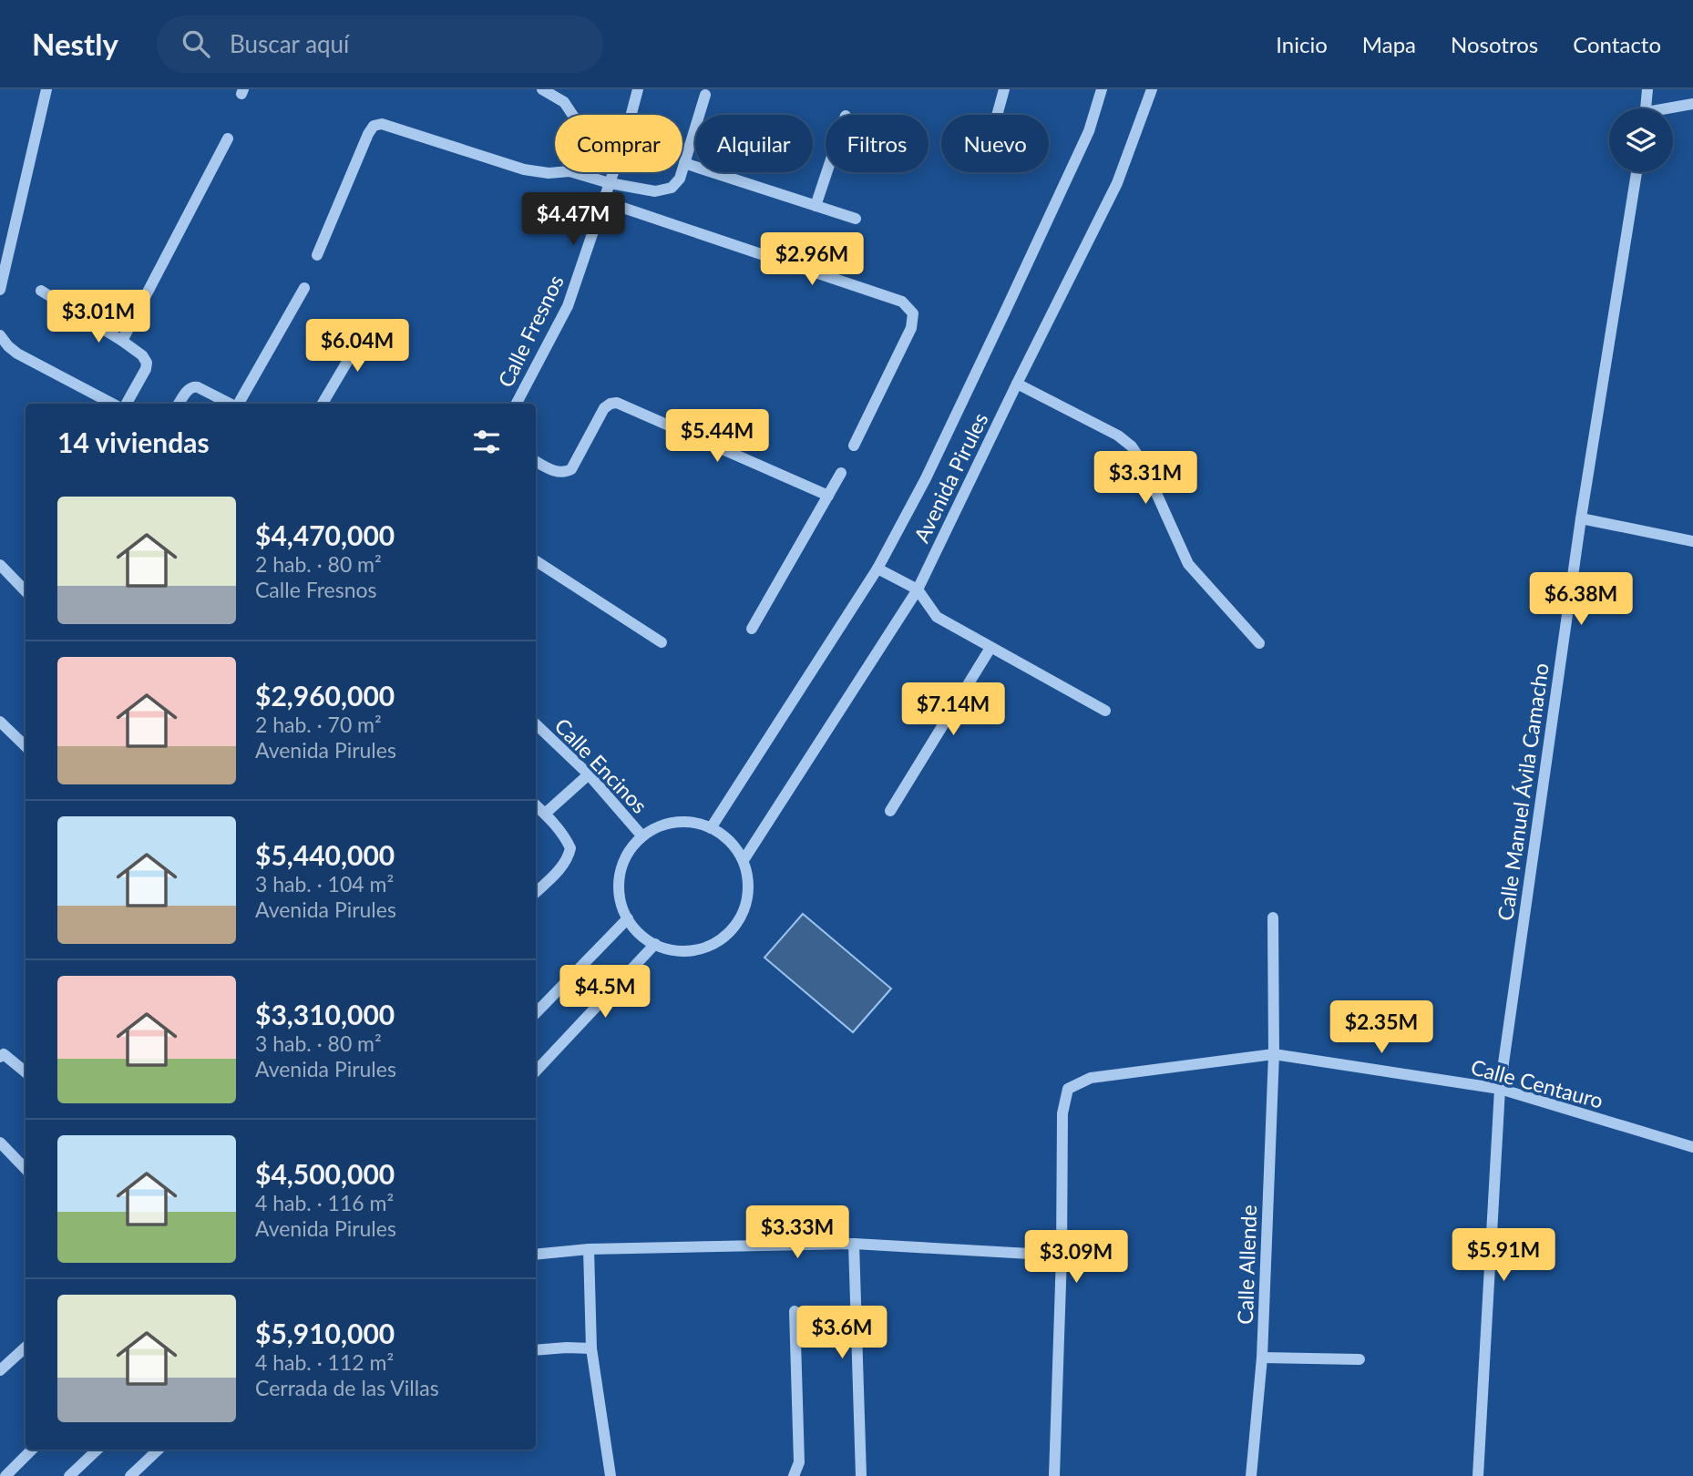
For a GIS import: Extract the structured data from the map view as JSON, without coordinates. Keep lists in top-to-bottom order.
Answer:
{
  "streets": {
    "street": [
      "Calle Fresnos",
      "Avenida Pirules",
      "Calle Encinos",
      "Calle Manuel Ávila Camacho",
      "Calle Centauro",
      "Calle Allende"
    ]
  },
  "crossings": [
    ["Avenida Pirules", "Calle Encinos"],
    ["Calle Manuel Ávila Camacho", "Calle Centauro"],
    ["Calle Centauro", "Calle Allende"]
  ],
  "page": {
    "header": "Nestly",
    "search": "Buscar aquí",
    "nav": [
      "Inicio",
      "Mapa",
      "Nosotros",
      "Contacto"
    ],
    "chip": [
      "Comprar",
      "Alquilar",
      "Filtros",
      "Nuevo"
    ],
    "price": [
      "$4.47M",
      "$2.96M",
      "$3.01M",
      "$6.04M",
      "$5.44M",
      "$3.31M",
      "$6.38M",
      "$7.14M",
      "$4.5M",
      "$2.35M",
      "$3.33M",
      "$5.91M",
      "$3.09M",
      "$3.6M"
    ],
    "heading": "14 viviendas",
    "list": [
      {
        "name": "$4,470,000",
        "note": "2 hab. · 80 m² · Calle Fresnos"
      },
      {
        "name": "$2,960,000",
        "note": "2 hab. · 70 m² · Avenida Pirules"
      },
      {
        "name": "$5,440,000",
        "note": "3 hab. · 104 m² · Avenida Pirules"
      },
      {
        "name": "$3,310,000",
        "note": "3 hab. · 80 m² · Avenida Pirules"
      },
      {
        "name": "$4,500,000",
        "note": "4 hab. · 116 m² · Avenida Pirules"
      },
      {
        "name": "$5,910,000",
        "note": "4 hab. · 112 m² · Cerrada de las Villas"
      }
    ]
  }
}
